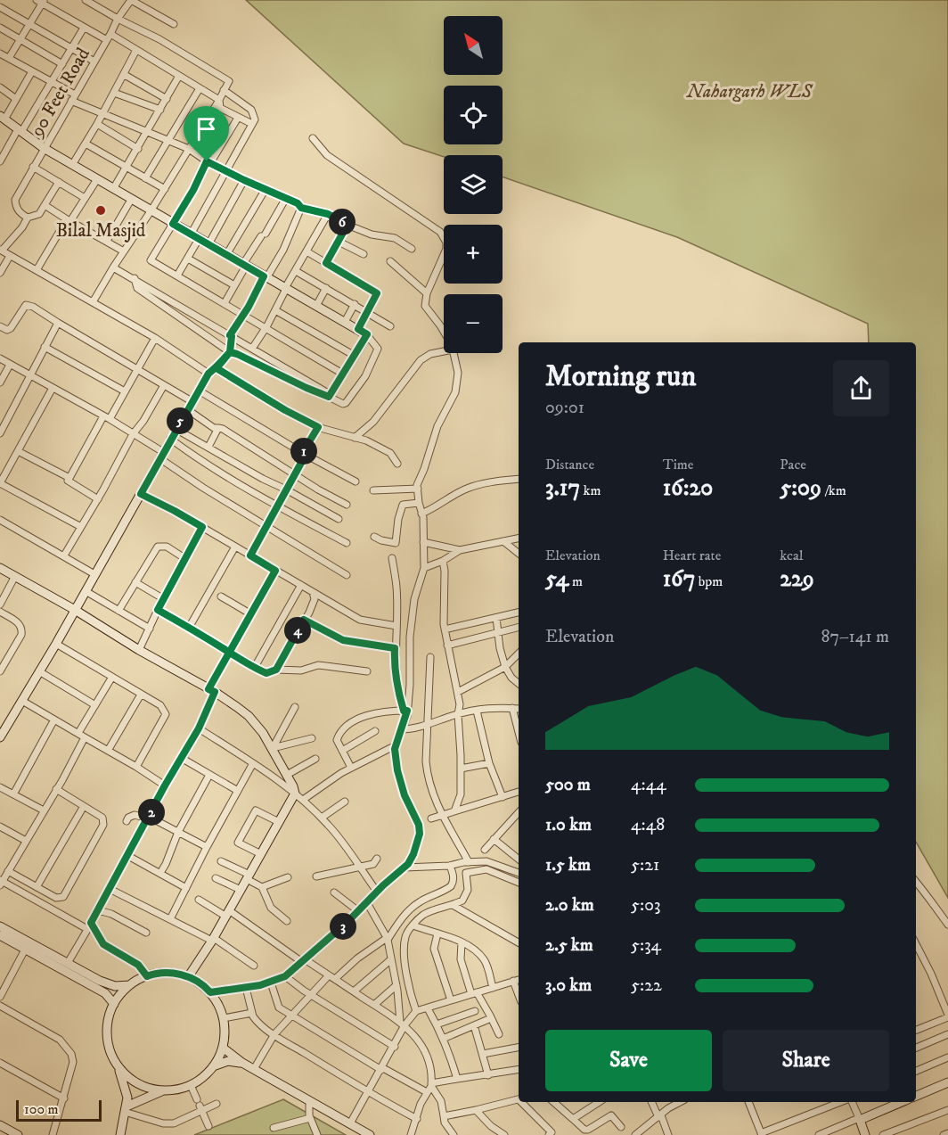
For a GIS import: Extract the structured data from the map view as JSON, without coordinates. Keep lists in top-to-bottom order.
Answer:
{
  "streets": {
    "street": ["90 Feet Road"]
  },
  "parks": ["Nahargarh WLS"],
  "places": ["Bilal Masjid"],
  "scale_bar": "100 m",
  "north": "top left",
  "page": {
    "map_buttons": ["+", "−"],
    "pins": [
      "6",
      "5",
      "1",
      "4",
      "2",
      "3"
    ],
    "heading": ["Morning run", "09:01"],
    "stats": [
      ["Distance", "3.17 km"],
      ["Time", "16:20"],
      ["Pace", "5:09 /km"],
      ["Elevation", "54 m"],
      ["Heart rate", "167 bpm"],
      ["kcal", "229"]
    ],
    "chart": ["Elevation", "87–141 m"],
    "list": [
      {
        "name": "500 m",
        "note": "4:44"
      },
      {
        "name": "1.0 km",
        "note": "4:48"
      },
      {
        "name": "1.5 km",
        "note": "5:21"
      },
      {
        "name": "2.0 km",
        "note": "5:03"
      },
      {
        "name": "2.5 km",
        "note": "5:34"
      },
      {
        "name": "3.0 km",
        "note": "5:22"
      }
    ],
    "buttons": ["Save", "Share"],
    "scale": "100 m"
  }
}
